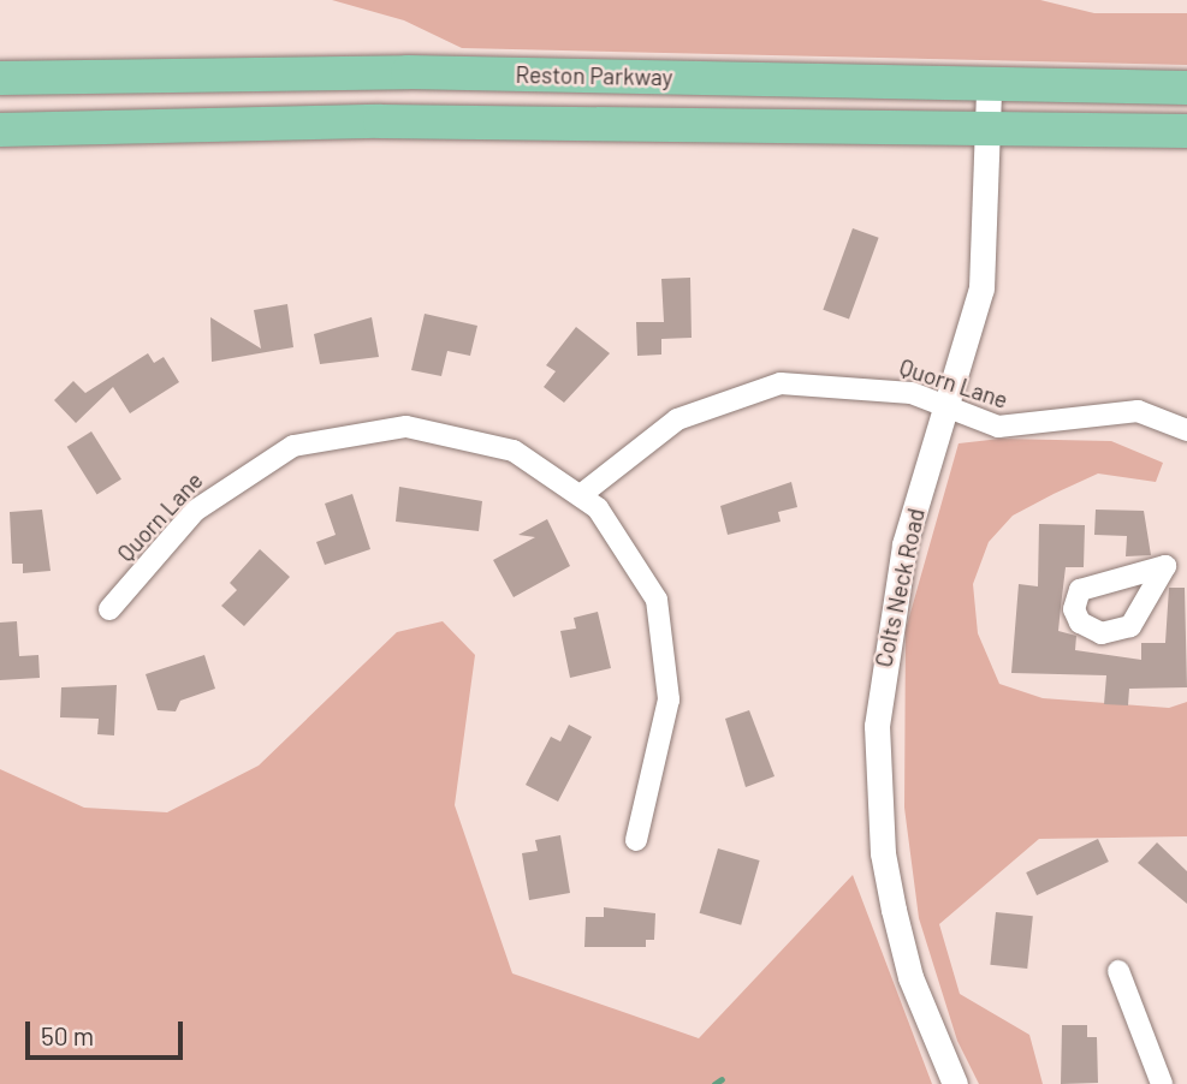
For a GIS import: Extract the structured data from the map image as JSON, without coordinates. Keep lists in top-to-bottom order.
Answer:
{
  "streets": {
    "main road": ["Reston Parkway"],
    "street": ["Quorn Lane", "Colts Neck Road"]
  },
  "crossings": [
    ["Reston Parkway", "Colts Neck Road"],
    ["Quorn Lane", "Colts Neck Road"]
  ],
  "scale_bar": "50 m"
}
